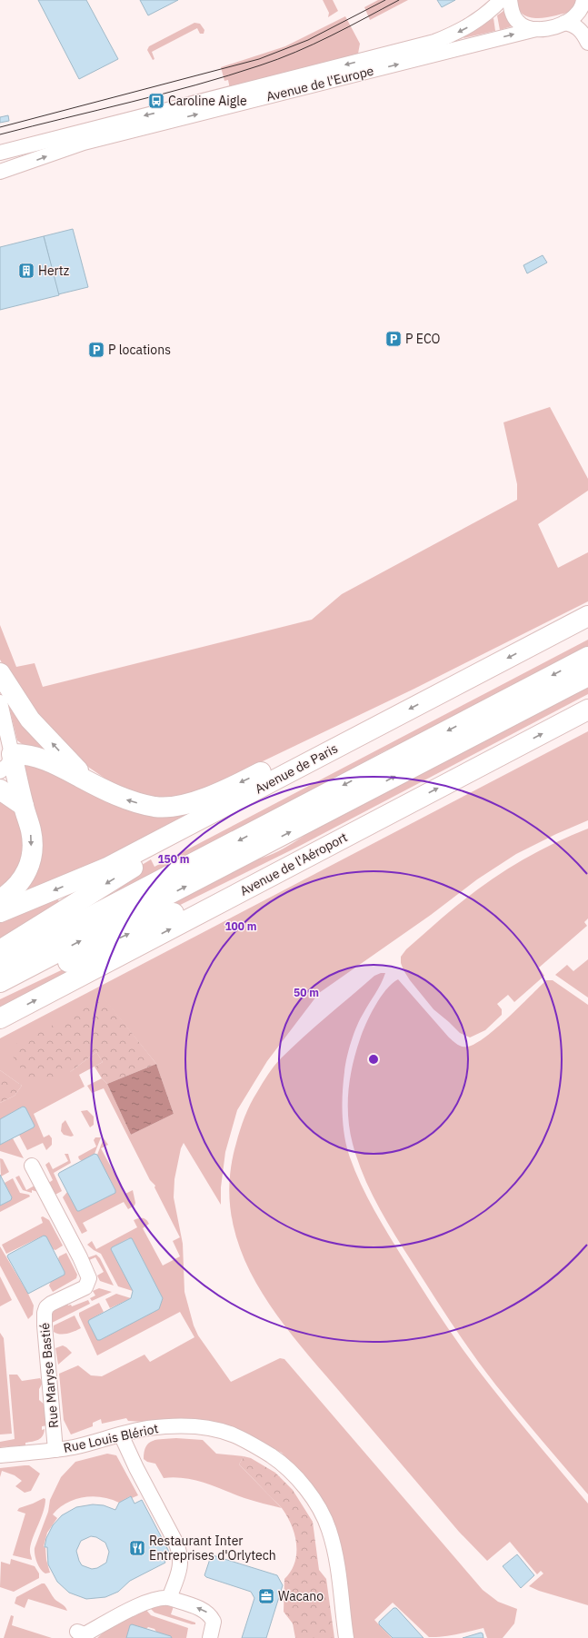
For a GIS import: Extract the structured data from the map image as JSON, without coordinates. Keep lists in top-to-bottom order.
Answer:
{
  "streets": {
    "highway": ["Avenue de Paris", "Avenue de l'Aéroport"],
    "street": ["Avenue de l'Europe", "Rue Maryse Bastié", "Rue Louis Blériot"]
  },
  "crossings": [
    ["Rue Maryse Bastié", "Rue Louis Blériot"]
  ],
  "places": {
    "bus stop": ["Caroline Aigle"],
    "building": ["Hertz"],
    "parking": ["P ECO", "P locations"],
    "restaurant": ["Restaurant Inter Entreprises d'Orlytech"],
    "office": ["Wacano"]
  },
  "rings": ["150 m", "100 m", "50 m"]
}
